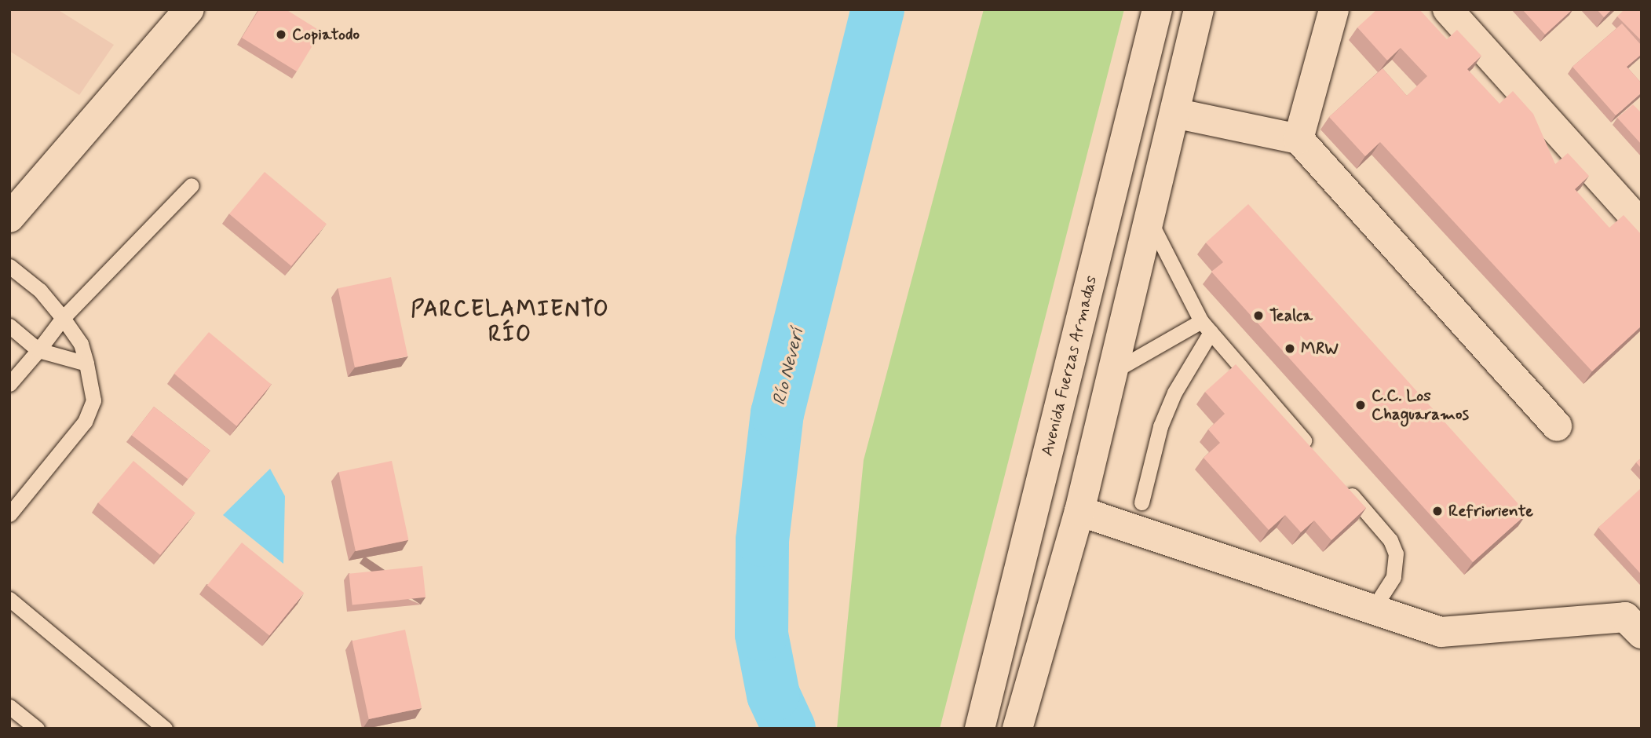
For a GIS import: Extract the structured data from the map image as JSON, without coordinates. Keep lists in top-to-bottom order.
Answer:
{
  "streets": {
    "street": ["Avenida Fuerzas Armadas"]
  },
  "districts": ["PARCELAMIENTO RÍO"],
  "water": ["Río Neverí"],
  "places": [
    "Copiatodo",
    "Tealca",
    "MRW",
    "C.C. Los Chaguaramos",
    "Refrioriente"
  ]
}
